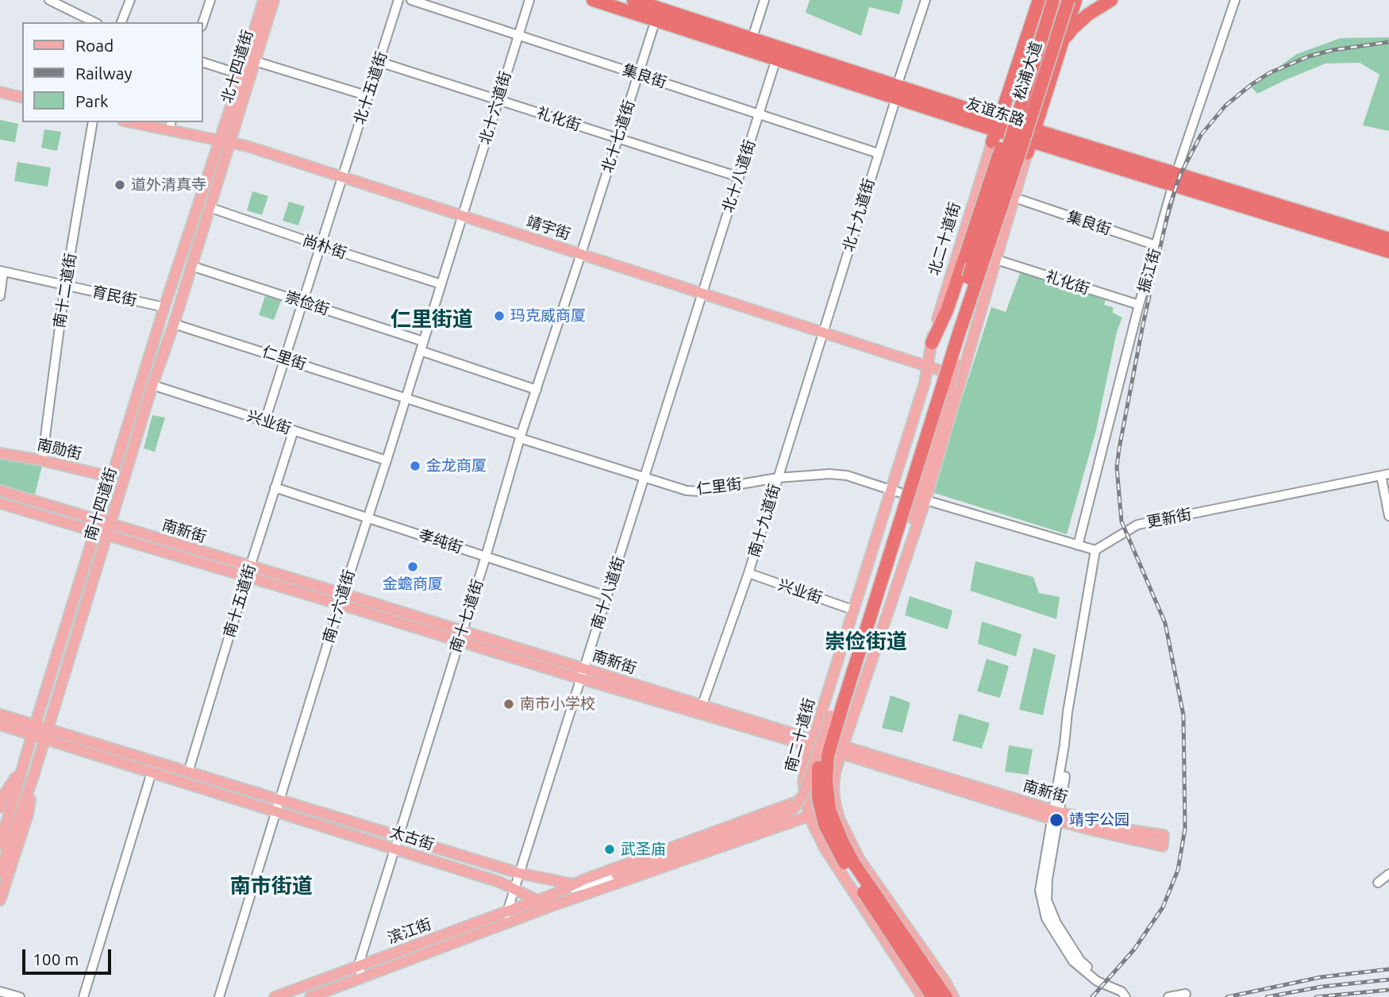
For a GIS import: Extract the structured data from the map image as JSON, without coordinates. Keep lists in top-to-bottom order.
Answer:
{
  "streets": {
    "highway": ["松浦大道", "友谊东路", "北二十道街"],
    "main road": [
      "北十四道街",
      "靖宇街",
      "南勋街",
      "南十四道街",
      "南新街",
      "南二十道街",
      "太古街",
      "滨江街"
    ],
    "street": [
      "集良街",
      "北十五道街",
      "北十六道街",
      "礼化街",
      "北十七道街",
      "北十八道街",
      "北十九道街",
      "尚朴街",
      "振江街",
      "南十二道街",
      "育民街",
      "崇俭街",
      "仁里街",
      "兴业街",
      "更新街",
      "南十九道街",
      "孝纯街",
      "南十八道街",
      "南十五道街",
      "南十六道街",
      "南十七道街"
    ]
  },
  "crossings": [
    ["北十四道街", "靖宇街"],
    ["北十四道街", "南十四道街"],
    ["松浦大道", "友谊东路"],
    ["集良街", "北十六道街"],
    ["集良街", "北十七道街"],
    ["集良街", "北十八道街"],
    ["集良街", "北十九道街"],
    ["集良街", "振江街"],
    ["北十五道街", "礼化街"],
    ["北十五道街", "靖宇街"],
    ["北十六道街", "礼化街"],
    ["北十六道街", "靖宇街"],
    ["北十六道街", "南十六道街"],
    ["友谊东路", "北十七道街"],
    ["友谊东路", "北十八道街"],
    ["友谊东路", "北十九道街"],
    ["友谊东路", "北二十道街"],
    ["友谊东路", "振江街"],
    ["礼化街", "北十七道街"],
    ["礼化街", "北十八道街"],
    ["礼化街", "振江街"],
    ["北十七道街", "靖宇街"],
    ["北十七道街", "南十七道街"],
    ["北十八道街", "靖宇街"],
    ["北十八道街", "南十八道街"],
    ["北十九道街", "靖宇街"],
    ["北十九道街", "南十九道街"],
    ["靖宇街", "北二十道街"],
    ["靖宇街", "南十四道街"],
    ["靖宇街", "南十九道街"],
    ["靖宇街", "南十八道街"],
    ["靖宇街", "南十六道街"],
    ["靖宇街", "南十七道街"],
    ["北二十道街", "仁里街"],
    ["北二十道街", "南二十道街"],
    ["尚朴街", "南十四道街"],
    ["尚朴街", "南十六道街"],
    ["南十二道街", "育民街"],
    ["南十二道街", "南勋街"],
    ["崇俭街", "南十四道街"],
    ["崇俭街", "南十六道街"],
    ["仁里街", "南十四道街"],
    ["仁里街", "南十九道街"],
    ["仁里街", "南十八道街"],
    ["仁里街", "南十六道街"],
    ["仁里街", "南十七道街"],
    ["仁里街", "南二十道街"],
    ["兴业街", "南十四道街"],
    ["兴业街", "南十九道街"],
    ["兴业街", "南十五道街"],
    ["兴业街", "南十六道街"],
    ["兴业街", "南二十道街"],
    ["南十四道街", "南新街"],
    ["南十四道街", "太古街"],
    ["南十九道街", "南新街"],
    ["南新街", "南十八道街"],
    ["南新街", "南十五道街"],
    ["南新街", "南十六道街"],
    ["南新街", "南十七道街"],
    ["南新街", "南二十道街"],
    ["孝纯街", "南十八道街"],
    ["孝纯街", "南十五道街"],
    ["孝纯街", "南十六道街"],
    ["孝纯街", "南十七道街"],
    ["南十八道街", "太古街"],
    ["南十八道街", "滨江街"],
    ["南十五道街", "太古街"],
    ["南十六道街", "太古街"],
    ["南十七道街", "太古街"],
    ["南十七道街", "滨江街"],
    ["太古街", "滨江街"]
  ],
  "districts": ["仁里街道", "崇俭街道", "南市街道"],
  "places": [
    "道外清真寺",
    "玛克威商厦",
    "金龙商厦",
    "金蟾商厦",
    "南市小学校",
    "靖宇公园",
    "武圣庙"
  ],
  "legend": ["Road", "Railway", "Park"],
  "scale_bar": "100 m"
}
